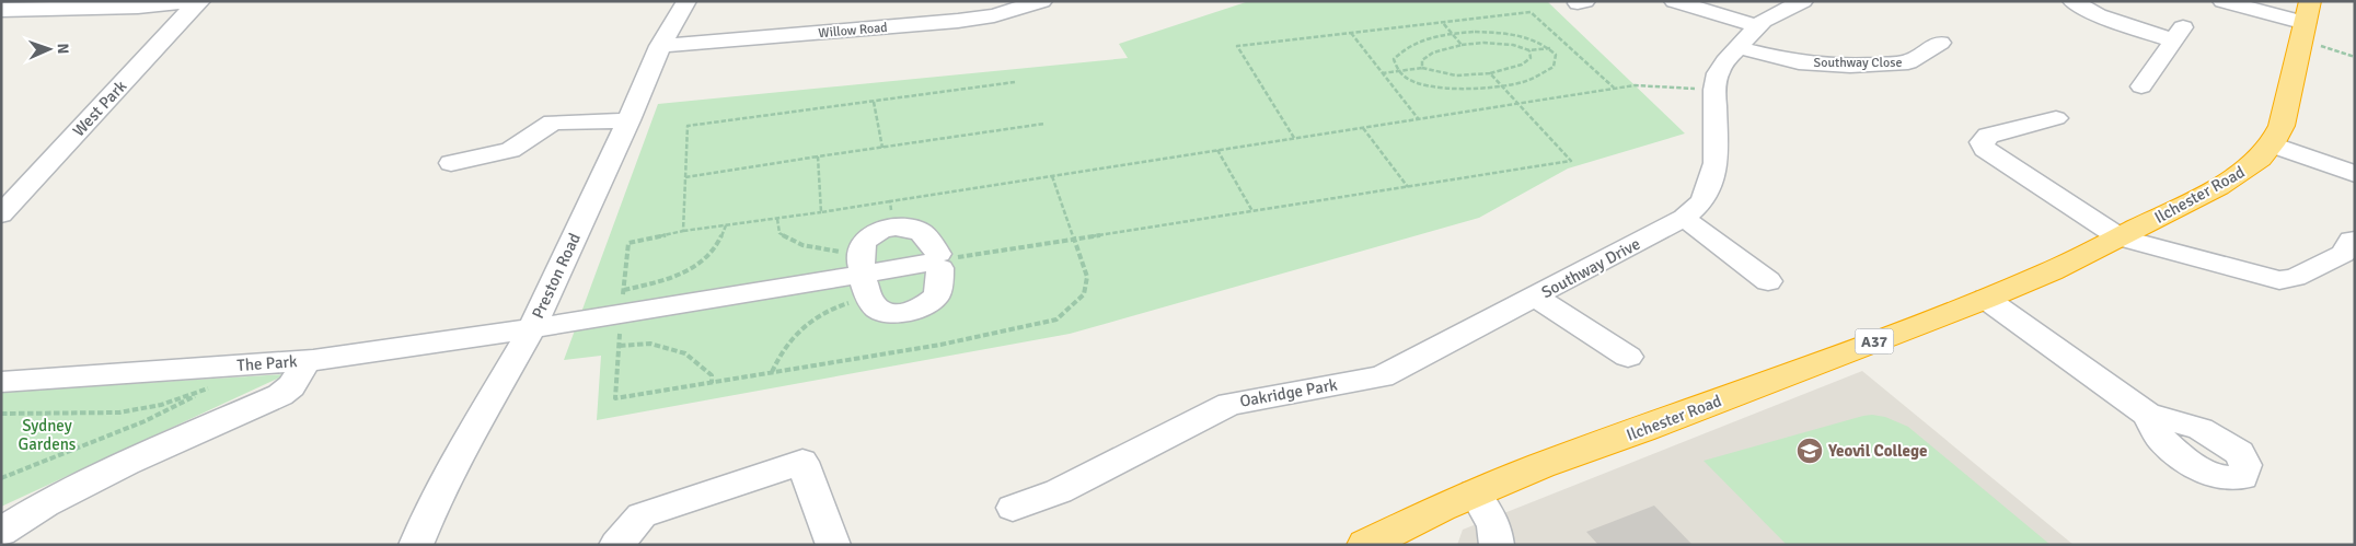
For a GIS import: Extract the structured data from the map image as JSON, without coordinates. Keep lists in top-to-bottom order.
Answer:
{
  "streets": {
    "highway": ["Ilchester Road", "A37"],
    "street": [
      "Willow Road",
      "Southway Close",
      "West Park",
      "Southway Drive",
      "Preston Road",
      "The Park",
      "Oakridge Park"
    ]
  },
  "crossings": [
    ["Willow Road", "Preston Road"],
    ["Southway Close", "Southway Drive"],
    ["Southway Drive", "Oakridge Park"],
    ["Preston Road", "The Park"]
  ],
  "parks": ["Sydney Gardens"],
  "places": {
    "school or university": ["Yeovil College"]
  },
  "north": "right"
}
